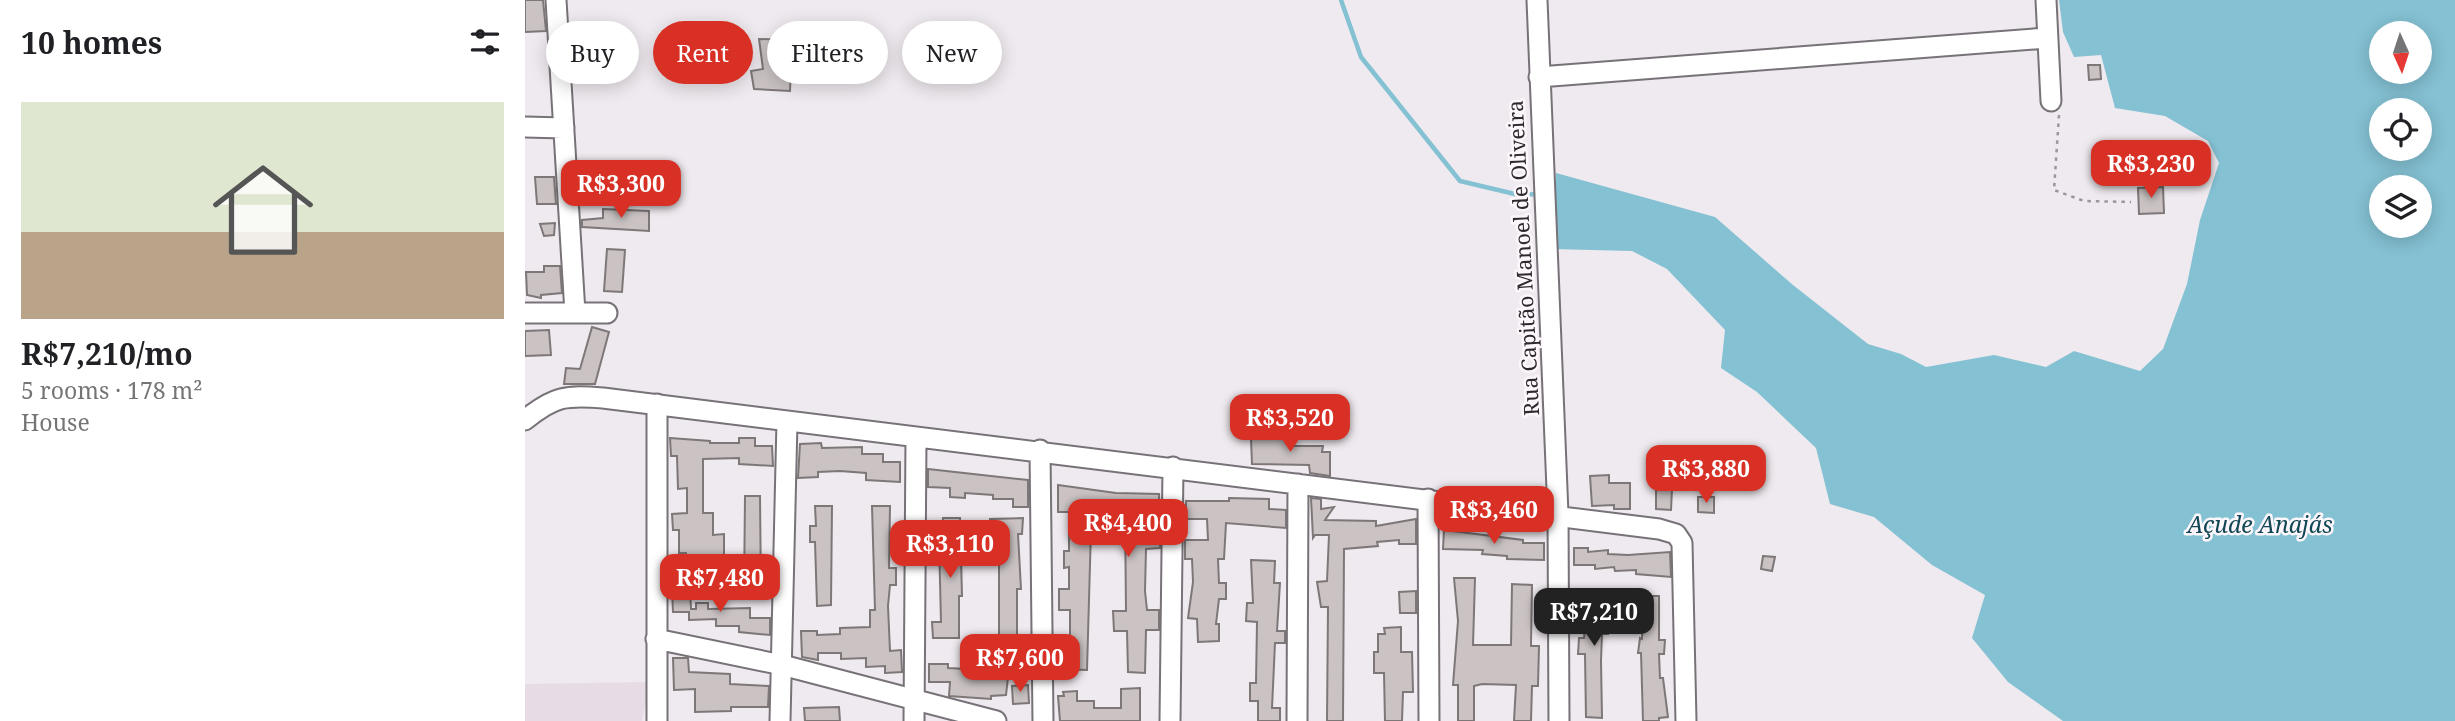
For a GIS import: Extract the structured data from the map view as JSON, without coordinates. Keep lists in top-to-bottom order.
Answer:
{
  "streets": {
    "street": ["Rua Capitão Manoel de Oliveira"]
  },
  "water": ["Açude Anajás"],
  "north": "bottom",
  "page": {
    "heading": "10 homes",
    "chip": [
      "Buy",
      "Rent",
      "Filters",
      "New"
    ],
    "list": [
      {
        "name": "R$7,210/mo",
        "note": "5 rooms · 178 m² · House"
      }
    ],
    "price": [
      "R$3,230",
      "R$3,300",
      "R$3,520",
      "R$3,880",
      "R$3,460",
      "R$4,400",
      "R$3,110",
      "R$7,480",
      "R$7,210",
      "R$7,600"
    ]
  }
}
